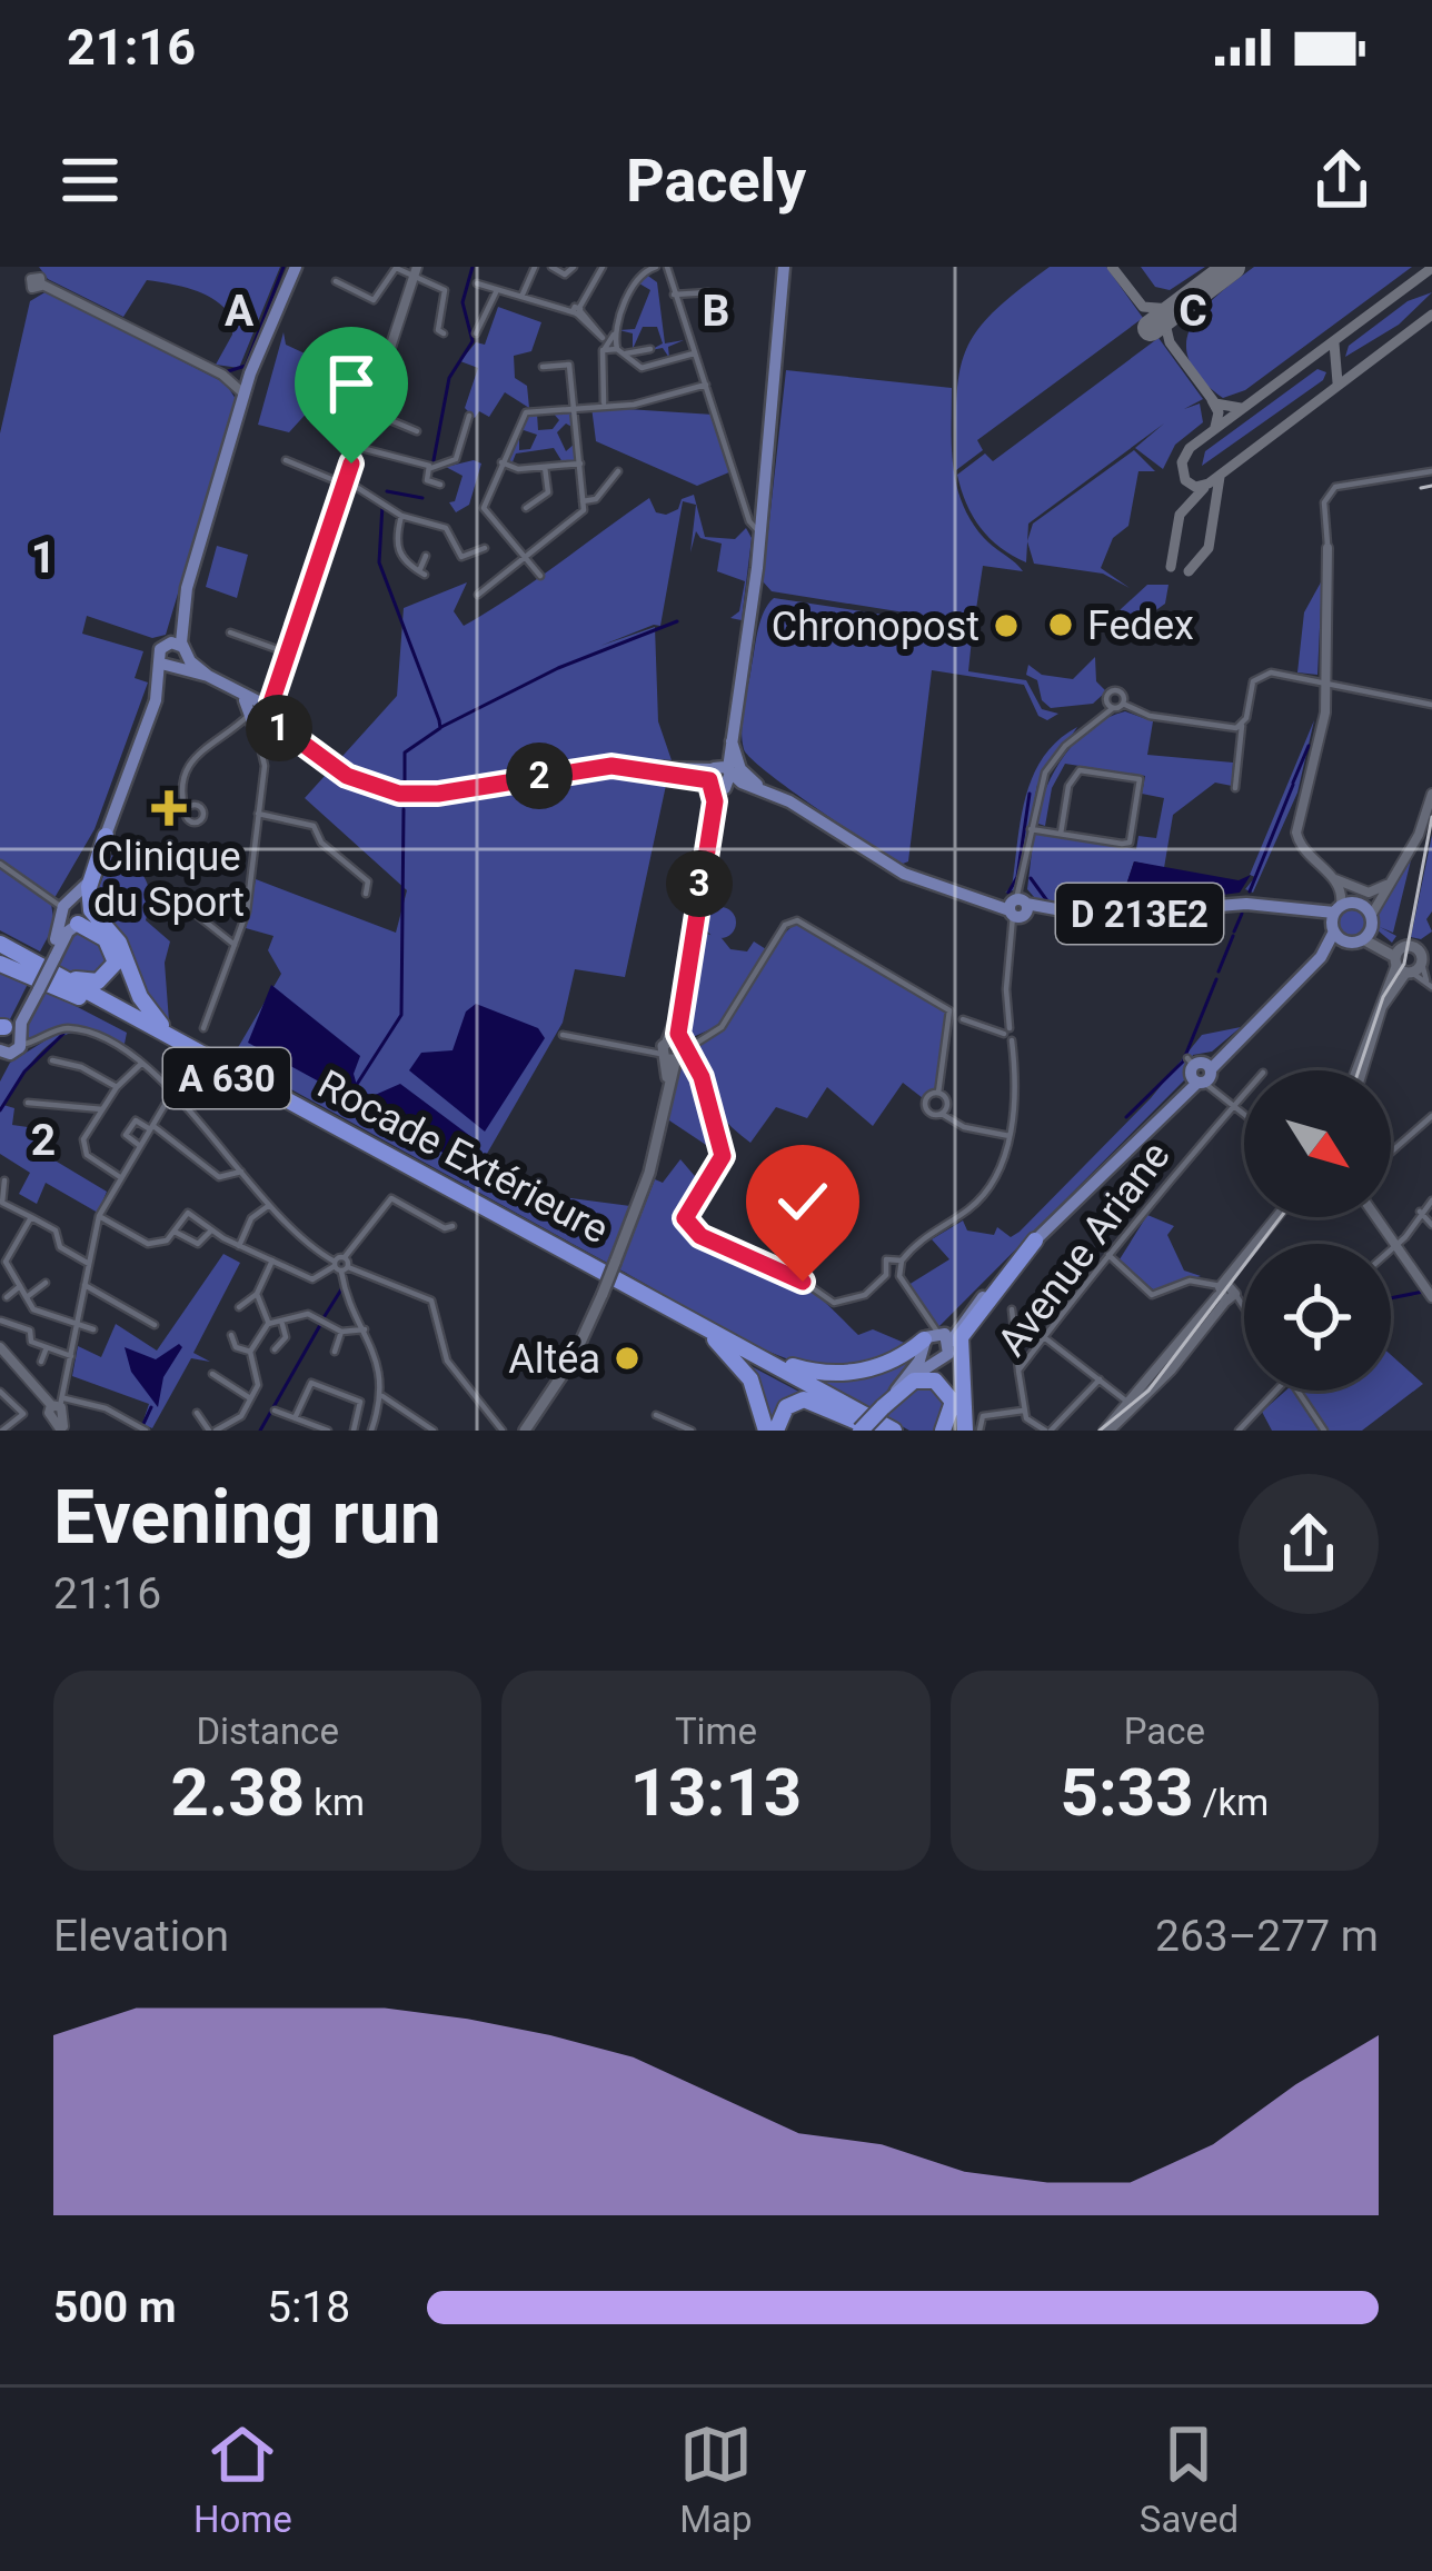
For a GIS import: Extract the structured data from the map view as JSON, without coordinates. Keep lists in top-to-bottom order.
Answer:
{
  "streets": {
    "highway": ["A 630", "Rocade Extérieure"],
    "main road": ["D 213E2"],
    "street": ["Avenue Ariane"]
  },
  "crossings": [
    ["A 630", "Rocade Extérieure"]
  ],
  "places": {
    "other": ["Fedex", "Chronopost", "Altéa"],
    "health": ["Clinique du Sport"]
  },
  "north": "bottom right",
  "page": {
    "status": "21:16",
    "header": "Pacely",
    "pins": ["1", "2", "3"],
    "heading": ["Evening run", "21:16"],
    "stats": [
      ["Distance", "2.38 km"],
      ["Time", "13:13"],
      ["Pace", "5:33 /km"]
    ],
    "chart": ["Elevation", "263–277 m"],
    "list": [
      {
        "name": "500 m",
        "note": "5:18"
      }
    ],
    "tabs": ["Home", "Map", "Saved"]
  },
  "grid": {
    "columns": ["A", "B", "C"],
    "rows": ["1", "2"]
  }
}
